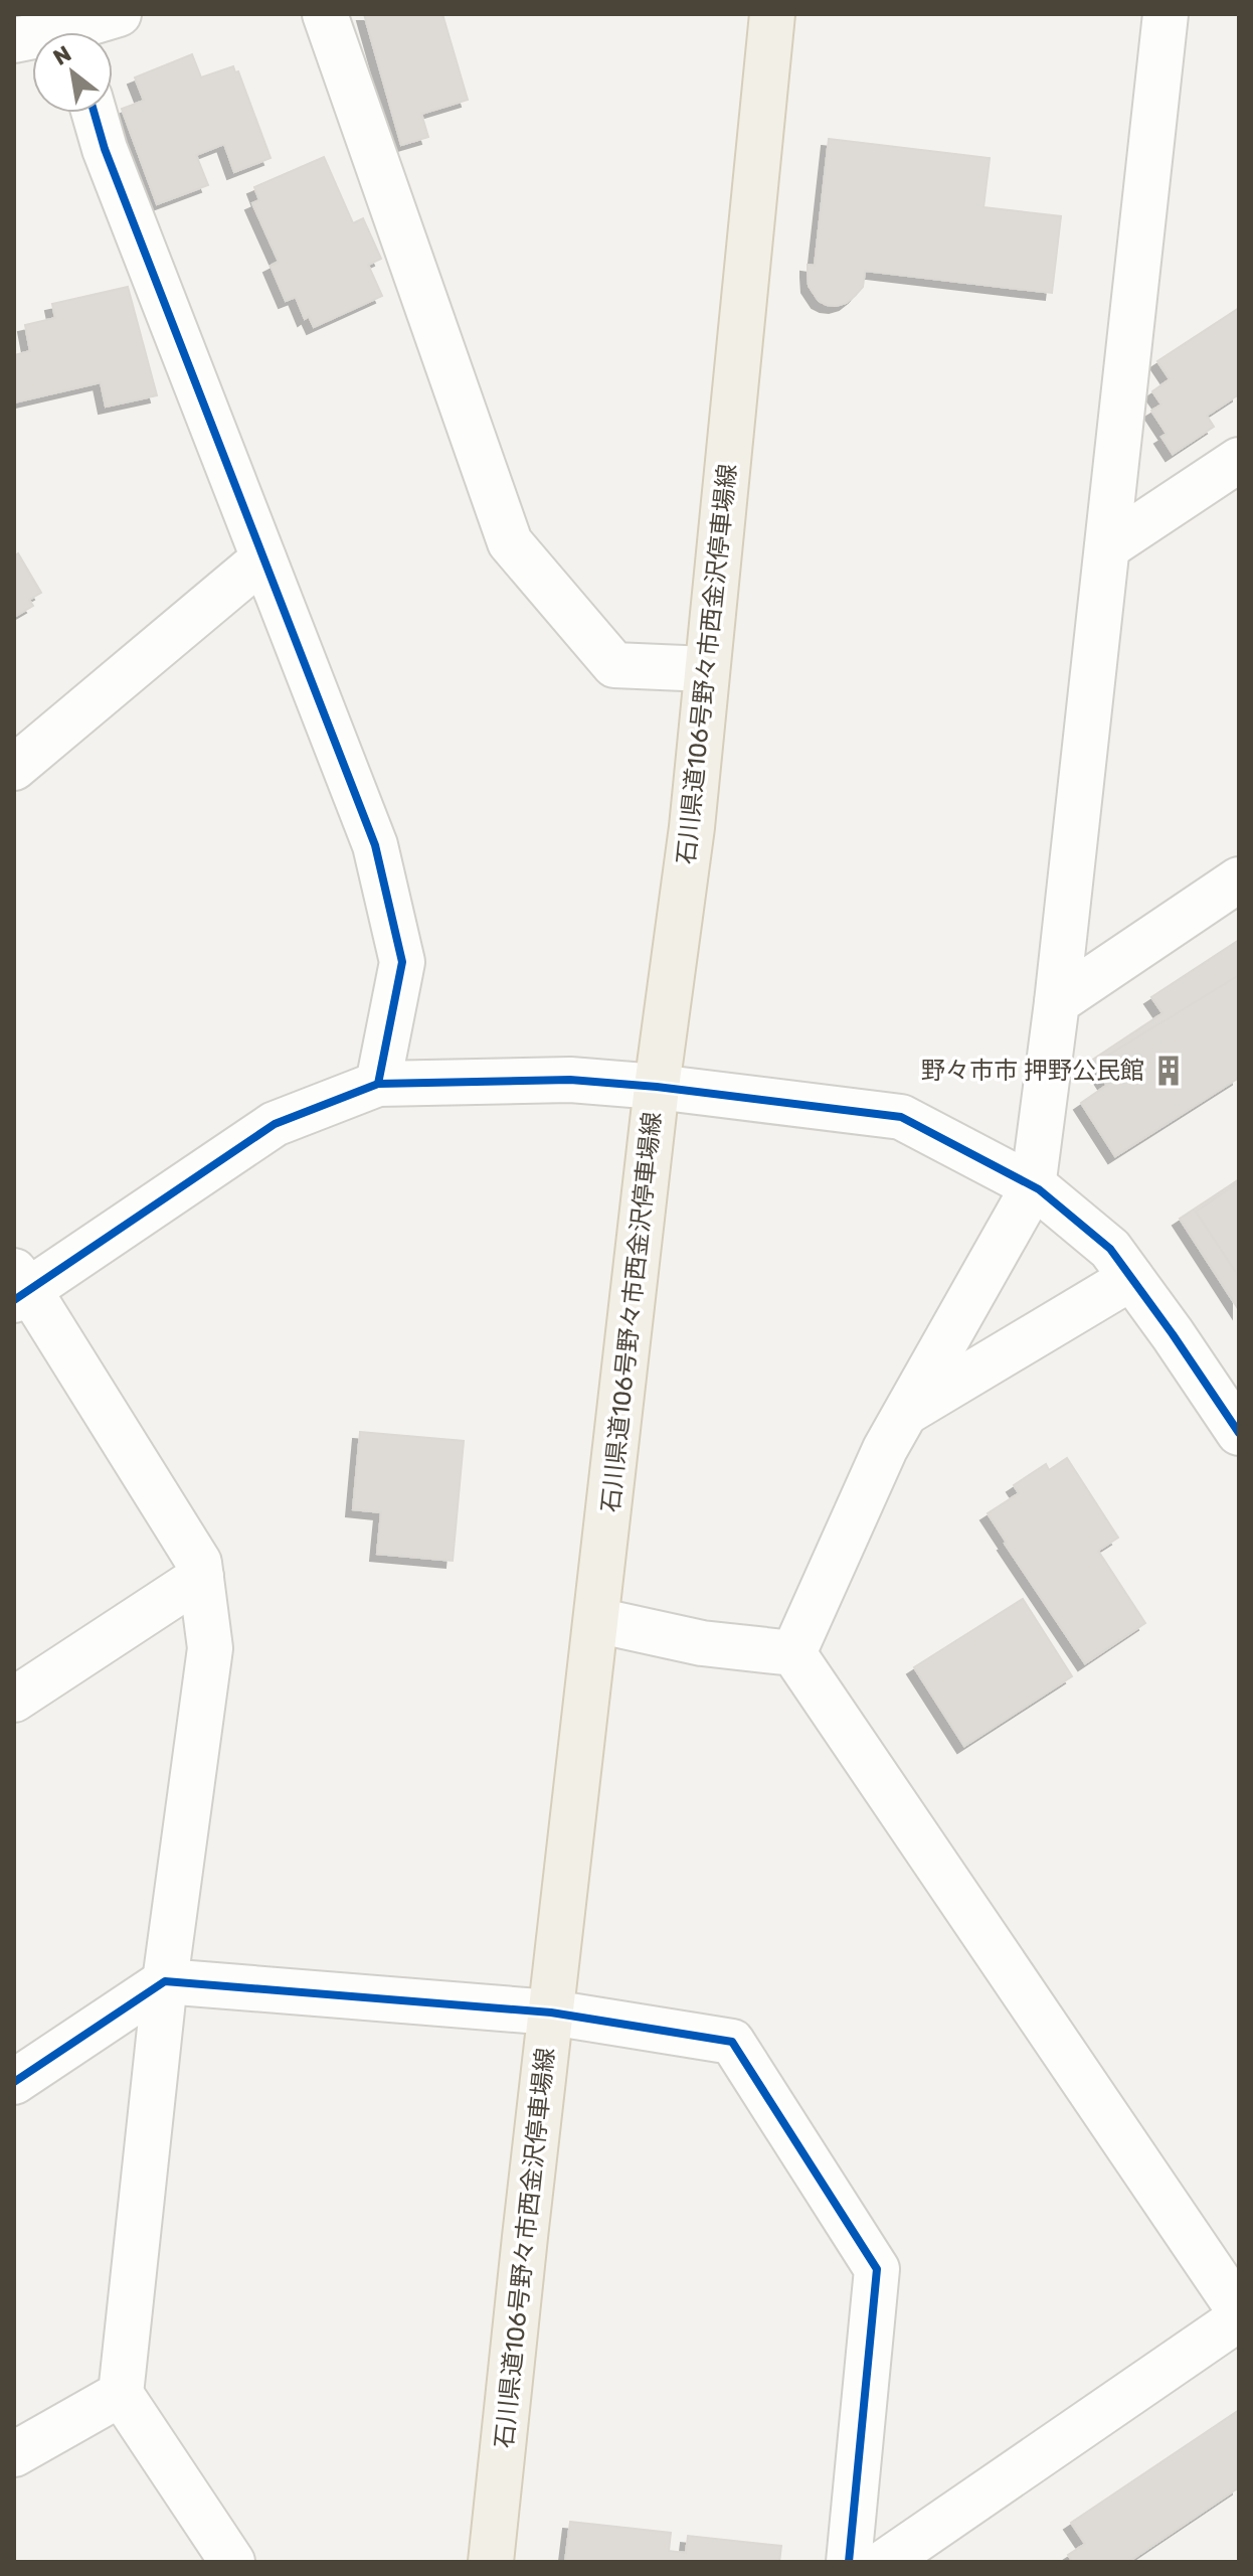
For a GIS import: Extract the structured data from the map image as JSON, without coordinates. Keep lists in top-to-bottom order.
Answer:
{
  "streets": {
    "main road": ["石川県道106号野々市西金沢停車場線"]
  },
  "places": {
    "building": ["野々市市 押野公民館"]
  },
  "north": "top left"
}
